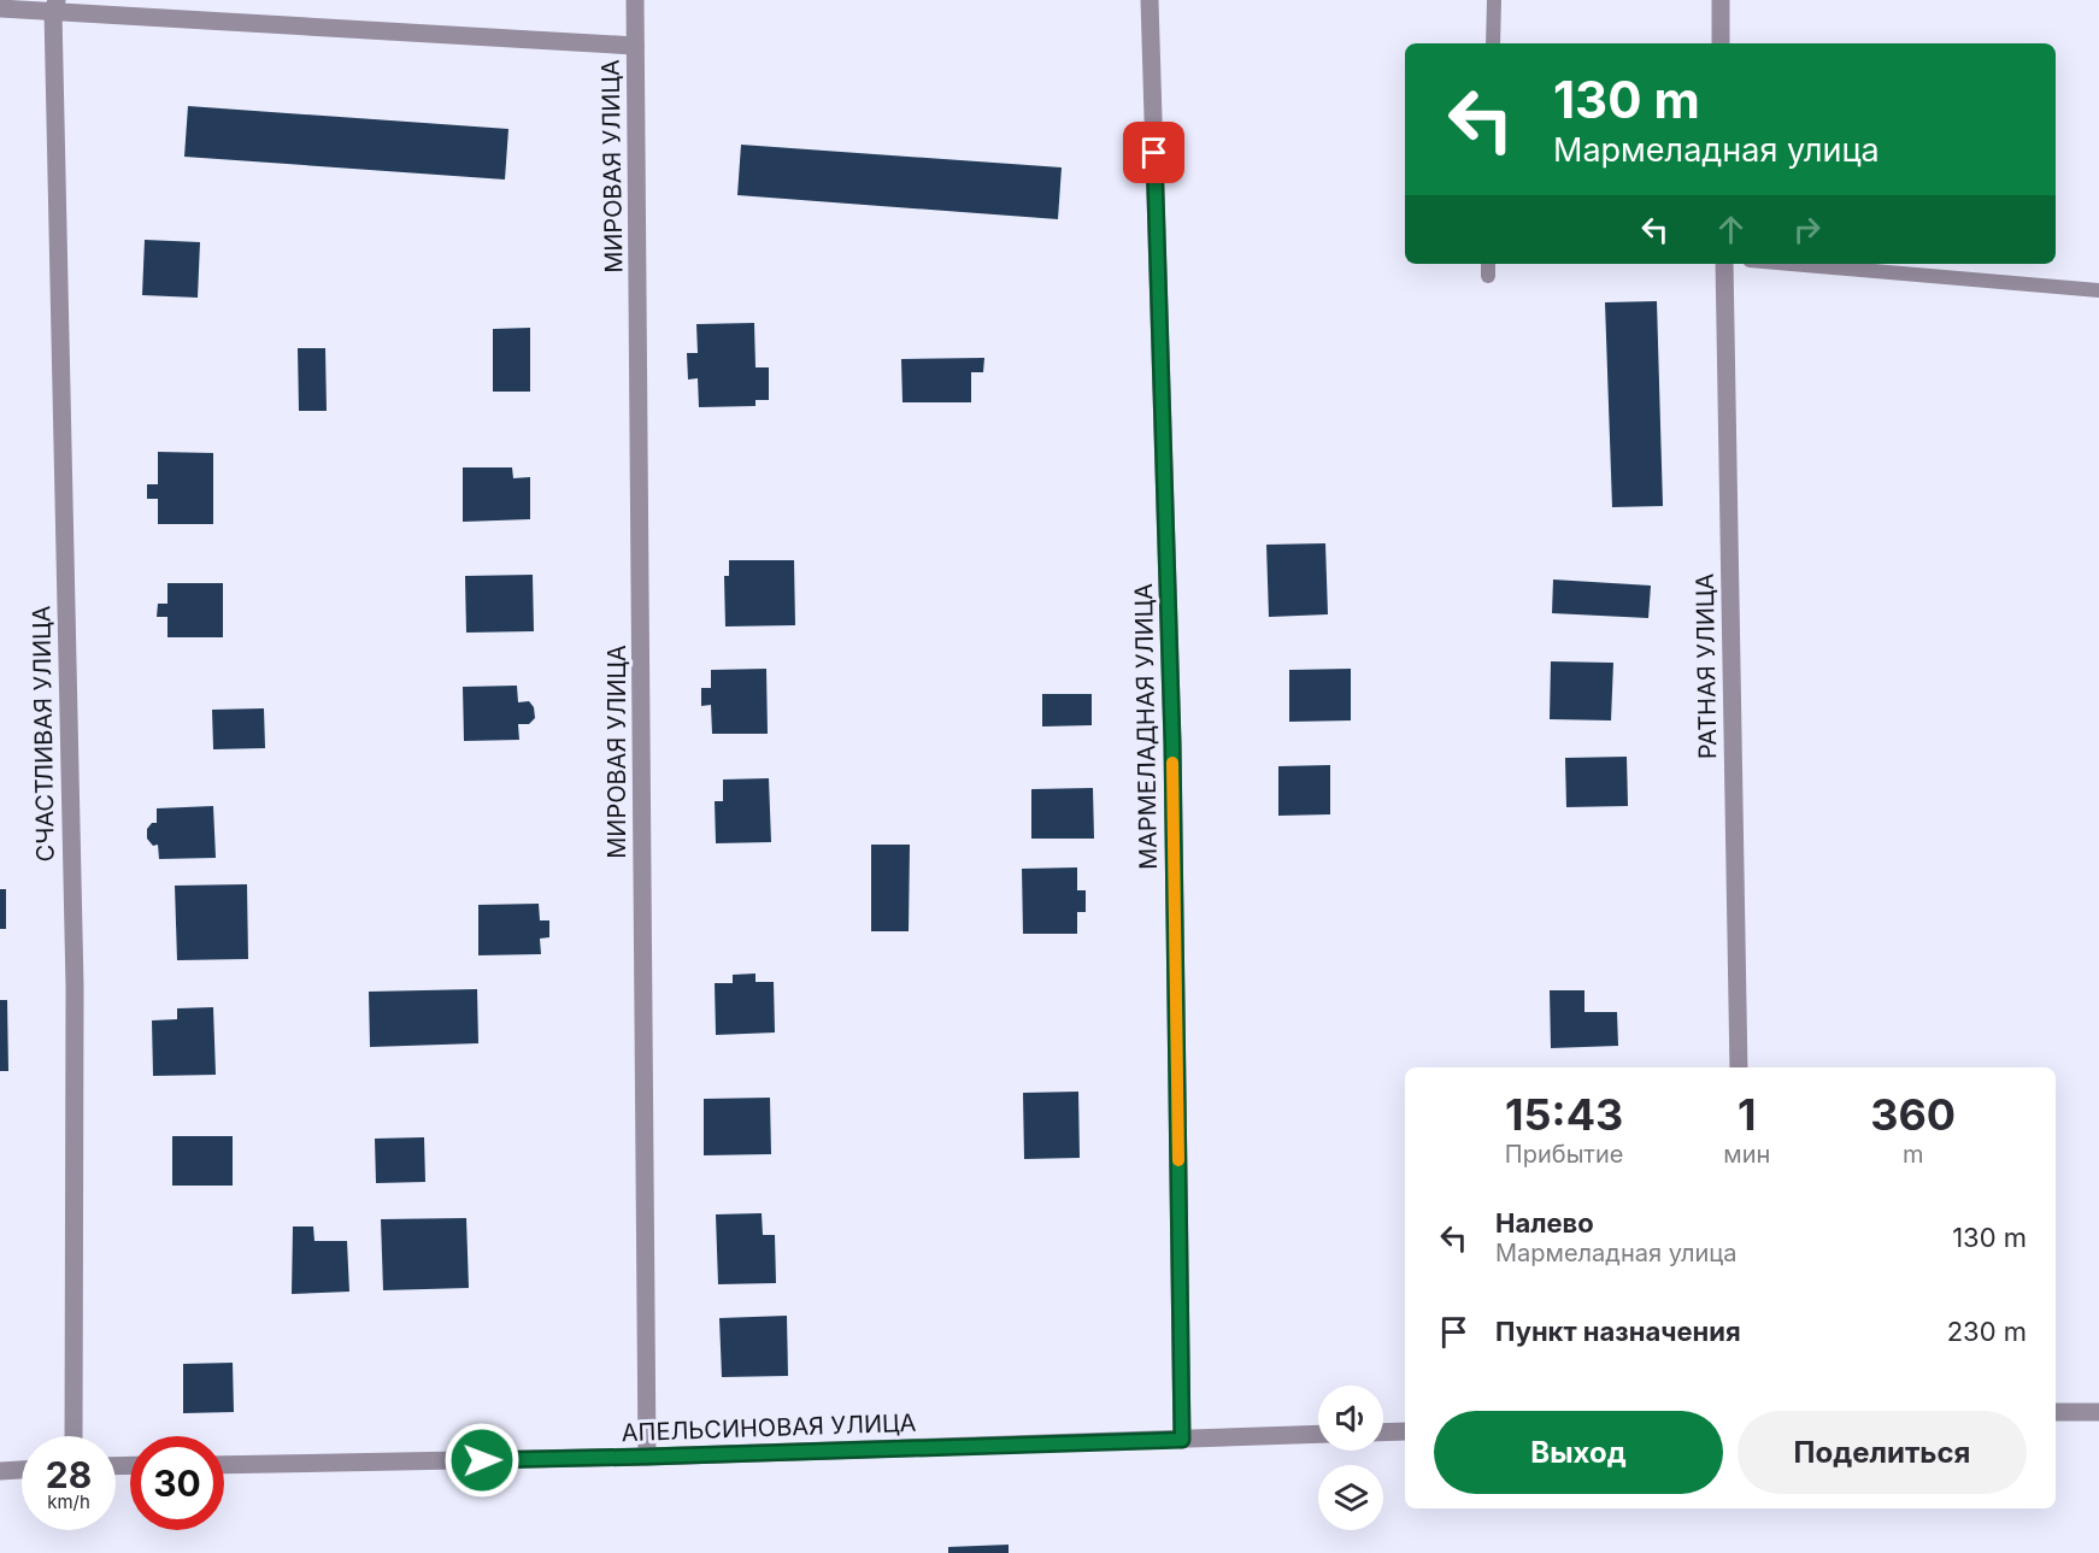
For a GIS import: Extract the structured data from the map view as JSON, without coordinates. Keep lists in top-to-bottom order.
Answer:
{
  "streets": {
    "street": [
      "МИРОВАЯ УЛИЦА",
      "РАТНАЯ УЛИЦА",
      "МАРМЕЛАДНАЯ УЛИЦА",
      "СЧАСТЛИВАЯ УЛИЦА",
      "АПЕЛЬСИНОВАЯ УЛИЦА"
    ]
  },
  "crossings": [
    ["МИРОВАЯ УЛИЦА", "АПЕЛЬСИНОВАЯ УЛИЦА"],
    ["МАРМЕЛАДНАЯ УЛИЦА", "АПЕЛЬСИНОВАЯ УЛИЦА"]
  ],
  "page": {
    "turn": ["130 m", "Мармеладная улица"],
    "eta": [
      "15:43",
      "Прибытие",
      "1",
      "мин",
      "360",
      "m"
    ],
    "list": [
      {
        "name": "Налево",
        "note": "Мармеладная улица",
        "value": "130 m"
      },
      {
        "name": "Пункт назначения",
        "value": "230 m"
      }
    ],
    "buttons": ["Выход", "Поделиться"],
    "speed": "28 km/h",
    "limit": "30"
  }
}
